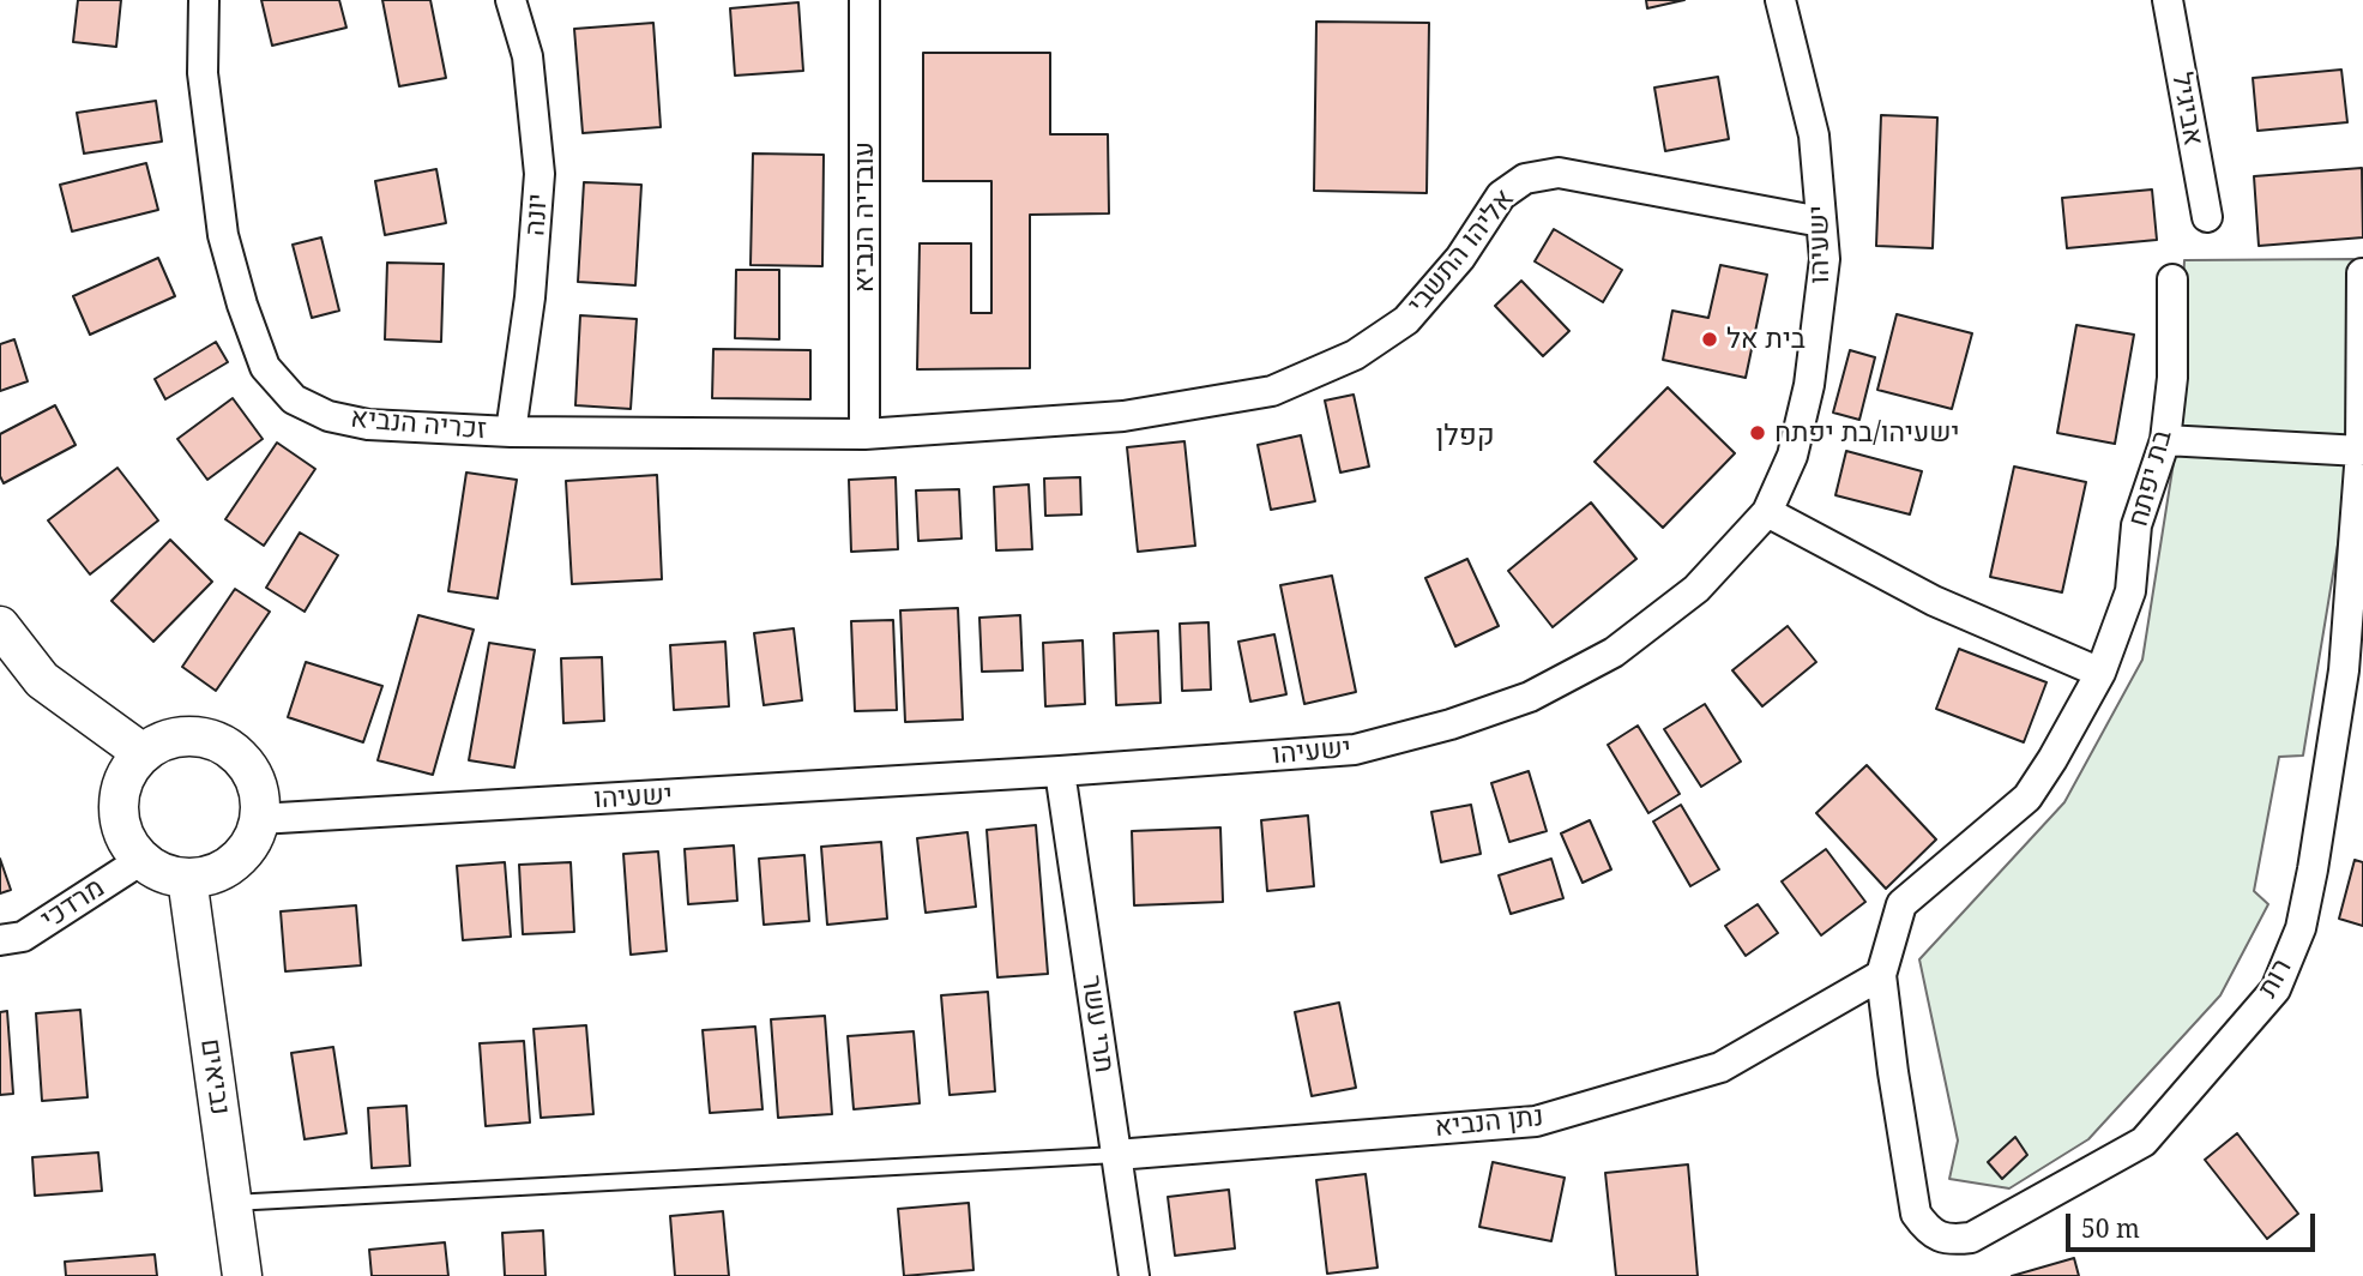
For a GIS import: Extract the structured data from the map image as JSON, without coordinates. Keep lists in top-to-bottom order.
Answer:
{
  "streets": {
    "street": [
      "אביגיל",
      "יונה",
      "עובדיה הנביא",
      "ישעיהו",
      "אליהו התשבי",
      "זכריה הנביא",
      "בת יפתח",
      "מרדכי",
      "רות",
      "תרי עשר",
      "נביאים",
      "נתן הנביא"
    ]
  },
  "crossings": [
    ["יונה", "זכריה הנביא"],
    ["עובדיה הנביא", "אליהו התשבי"],
    ["עובדיה הנביא", "זכריה הנביא"],
    ["ישעיהו", "אליהו התשבי"],
    ["ישעיהו", "מרדכי"],
    ["ישעיהו", "תרי עשר"],
    ["ישעיהו", "נביאים"],
    ["אליהו התשבי", "זכריה הנביא"],
    ["בת יפתח", "רות"],
    ["בת יפתח", "נתן הנביא"],
    ["מרדכי", "נביאים"],
    ["רות", "נתן הנביא"],
    ["תרי עשר", "נתן הנביא"]
  ],
  "districts": ["קפלן"],
  "places": ["בית אל", "ישעיהו/בת יפתח"],
  "scale_bar": "50 m"
}
